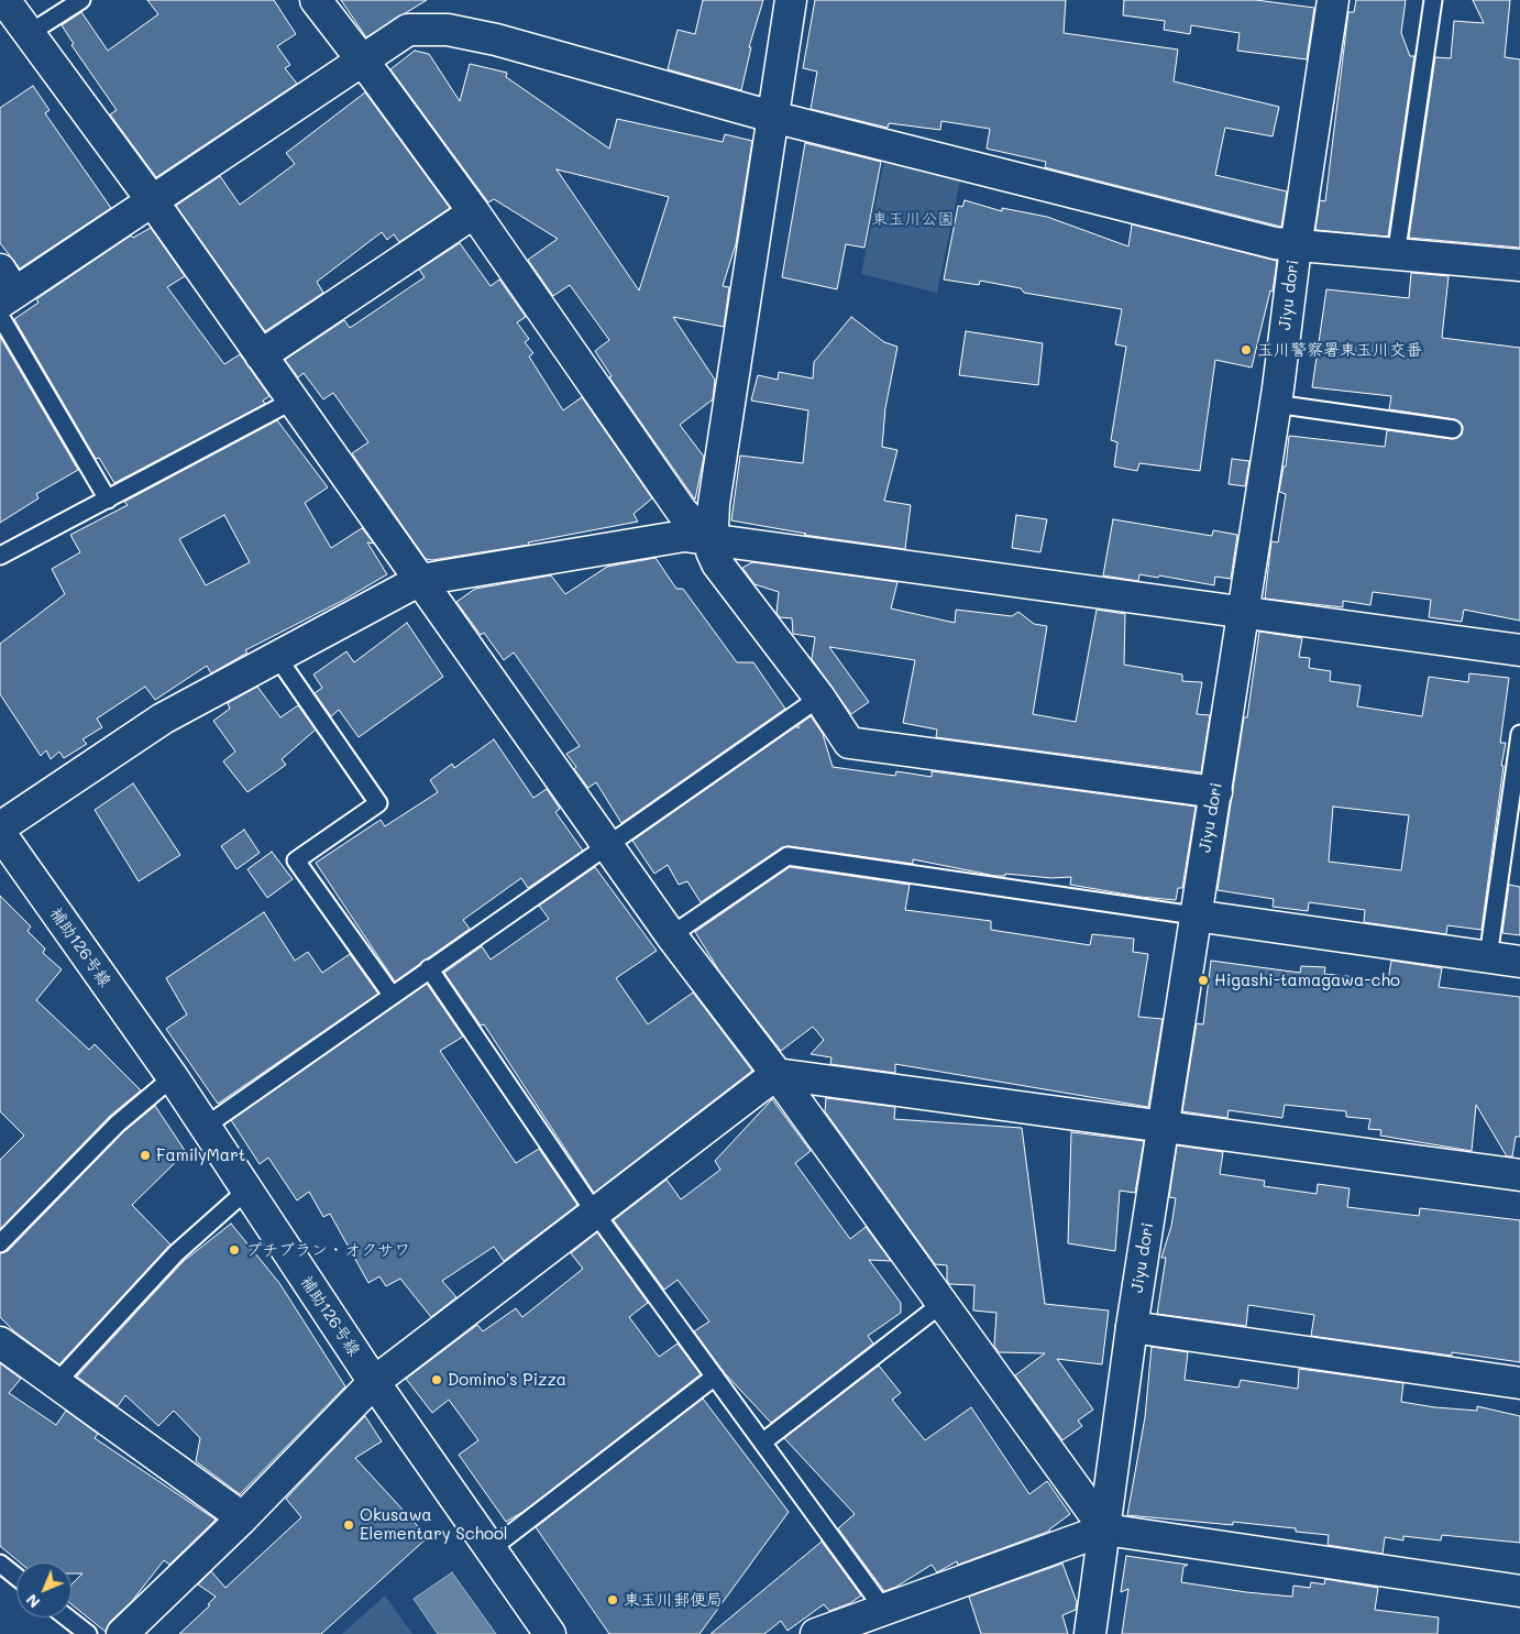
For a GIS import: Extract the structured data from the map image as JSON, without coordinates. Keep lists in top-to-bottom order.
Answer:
{
  "streets": {
    "street": ["Jiyu dori", "補助126号線"]
  },
  "parks": ["東玉川公園"],
  "places": [
    "玉川警察署東玉川交番",
    "Higashi-tamagawa-cho",
    "FamilyMart",
    "プチブラン・オクサワ",
    "Domino's Pizza",
    "Okusawa Elementary School",
    "東玉川郵便局"
  ],
  "north": "bottom left"
}
